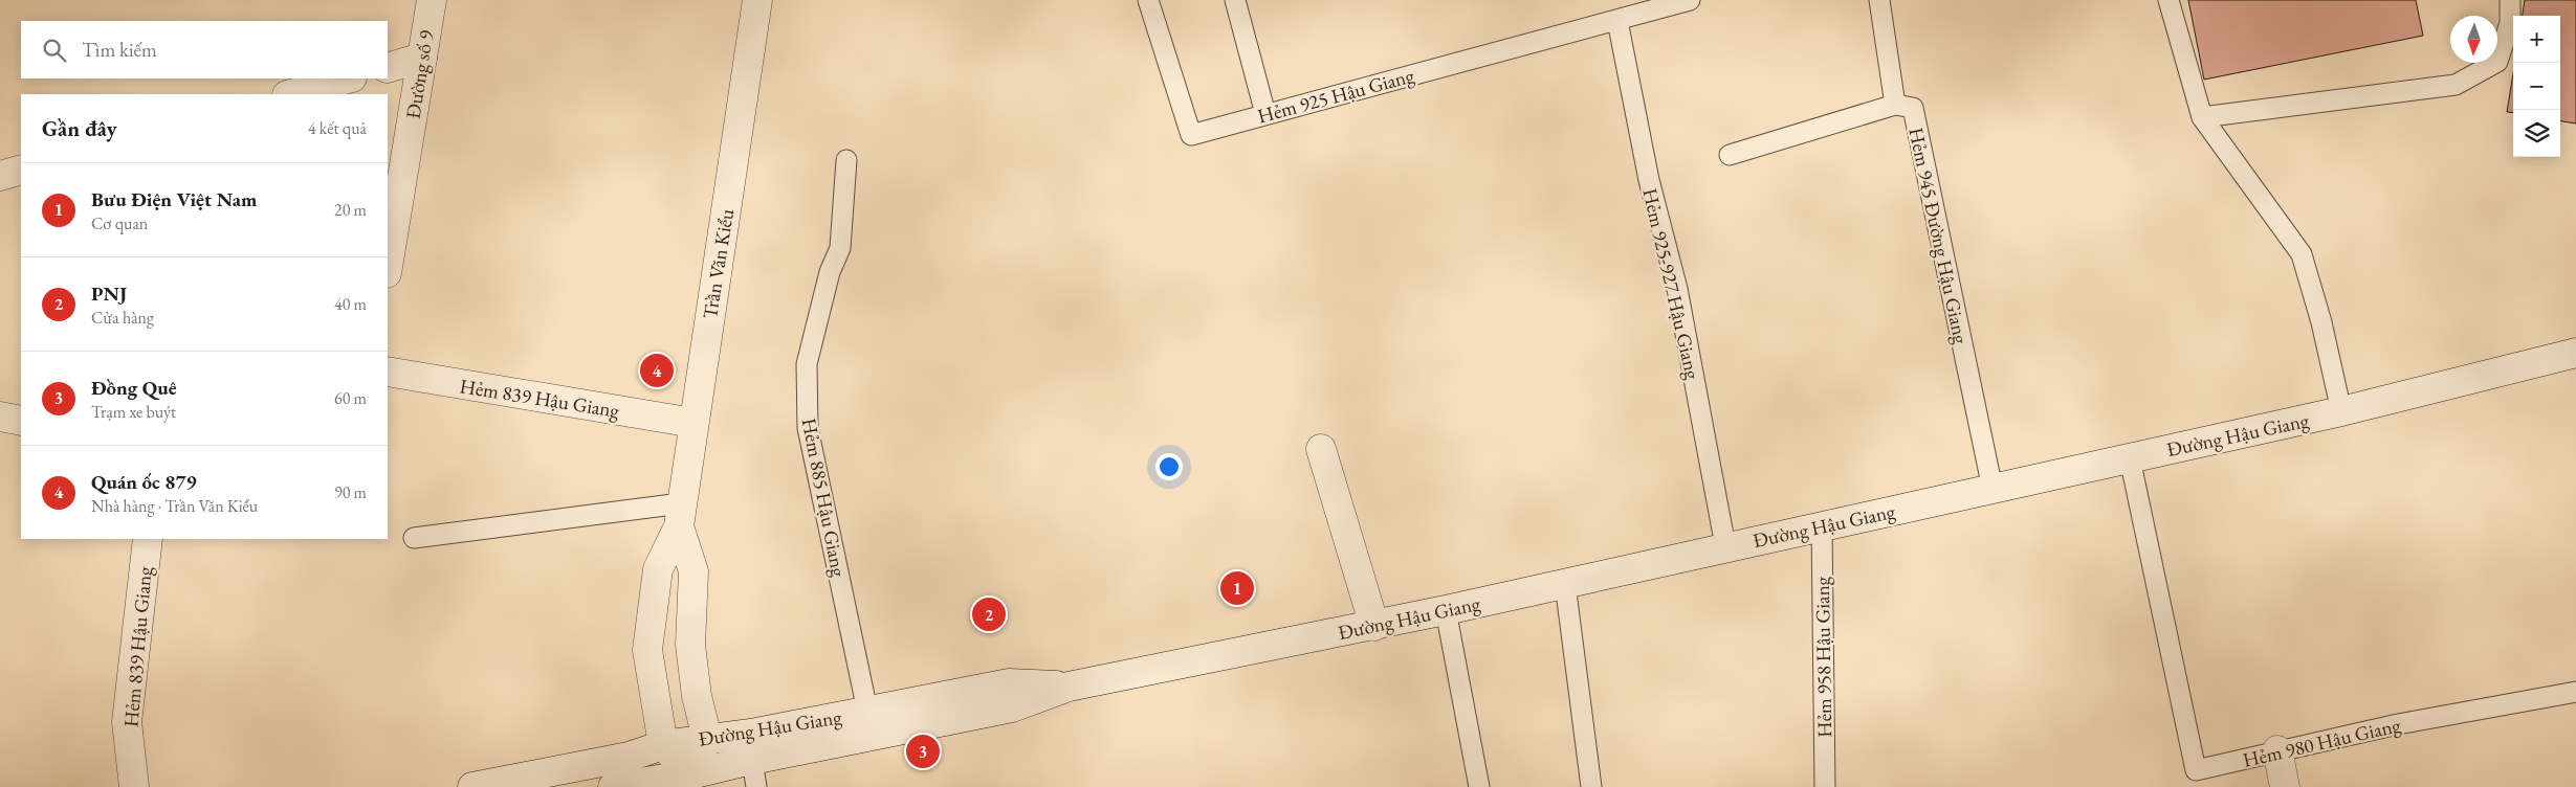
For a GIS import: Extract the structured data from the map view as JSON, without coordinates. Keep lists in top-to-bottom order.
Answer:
{
  "streets": {
    "main road": [
      "Đường số 9",
      "Trần Văn Kiểu",
      "Hẻm 839 Hậu Giang",
      "Đường Hậu Giang"
    ],
    "lane": [
      "Hẻm 925 Hậu Giang",
      "Hẻm 945 Đường Hậu Giang",
      "Hẻm 925-927 Hậu Giang",
      "Hẻm 885 Hậu Giang",
      "Hẻm 958 Hậu Giang",
      "Hẻm 980 Hậu Giang"
    ]
  },
  "crossings": [
    ["Hẻm 925 Hậu Giang", "Hẻm 925-927 Hậu Giang"],
    ["Hẻm 945 Đường Hậu Giang", "Đường Hậu Giang"],
    ["Trần Văn Kiểu", "Hẻm 839 Hậu Giang"],
    ["Trần Văn Kiểu", "Đường Hậu Giang"],
    ["Hẻm 925-927 Hậu Giang", "Đường Hậu Giang"],
    ["Đường Hậu Giang", "Hẻm 885 Hậu Giang"],
    ["Đường Hậu Giang", "Hẻm 958 Hậu Giang"],
    ["Đường Hậu Giang", "Hẻm 980 Hậu Giang"]
  ],
  "north": "bottom",
  "page": {
    "map_buttons": ["+", "−"],
    "search": "Tìm kiếm",
    "heading": ["Gần đây", "4 kết quả"],
    "list": [
      {
        "mark": "1",
        "name": "Bưu Điện Việt Nam",
        "note": "Cơ quan",
        "value": "20 m"
      },
      {
        "mark": "2",
        "name": "PNJ",
        "note": "Cửa hàng",
        "value": "40 m"
      },
      {
        "mark": "3",
        "name": "Đồng Quê",
        "note": "Trạm xe buýt",
        "value": "60 m"
      },
      {
        "mark": "4",
        "name": "Quán ốc 879",
        "note": "Nhà hàng · Trần Văn Kiểu",
        "value": "90 m"
      }
    ],
    "pins": [
      "4",
      "1",
      "2",
      "3"
    ]
  }
}
